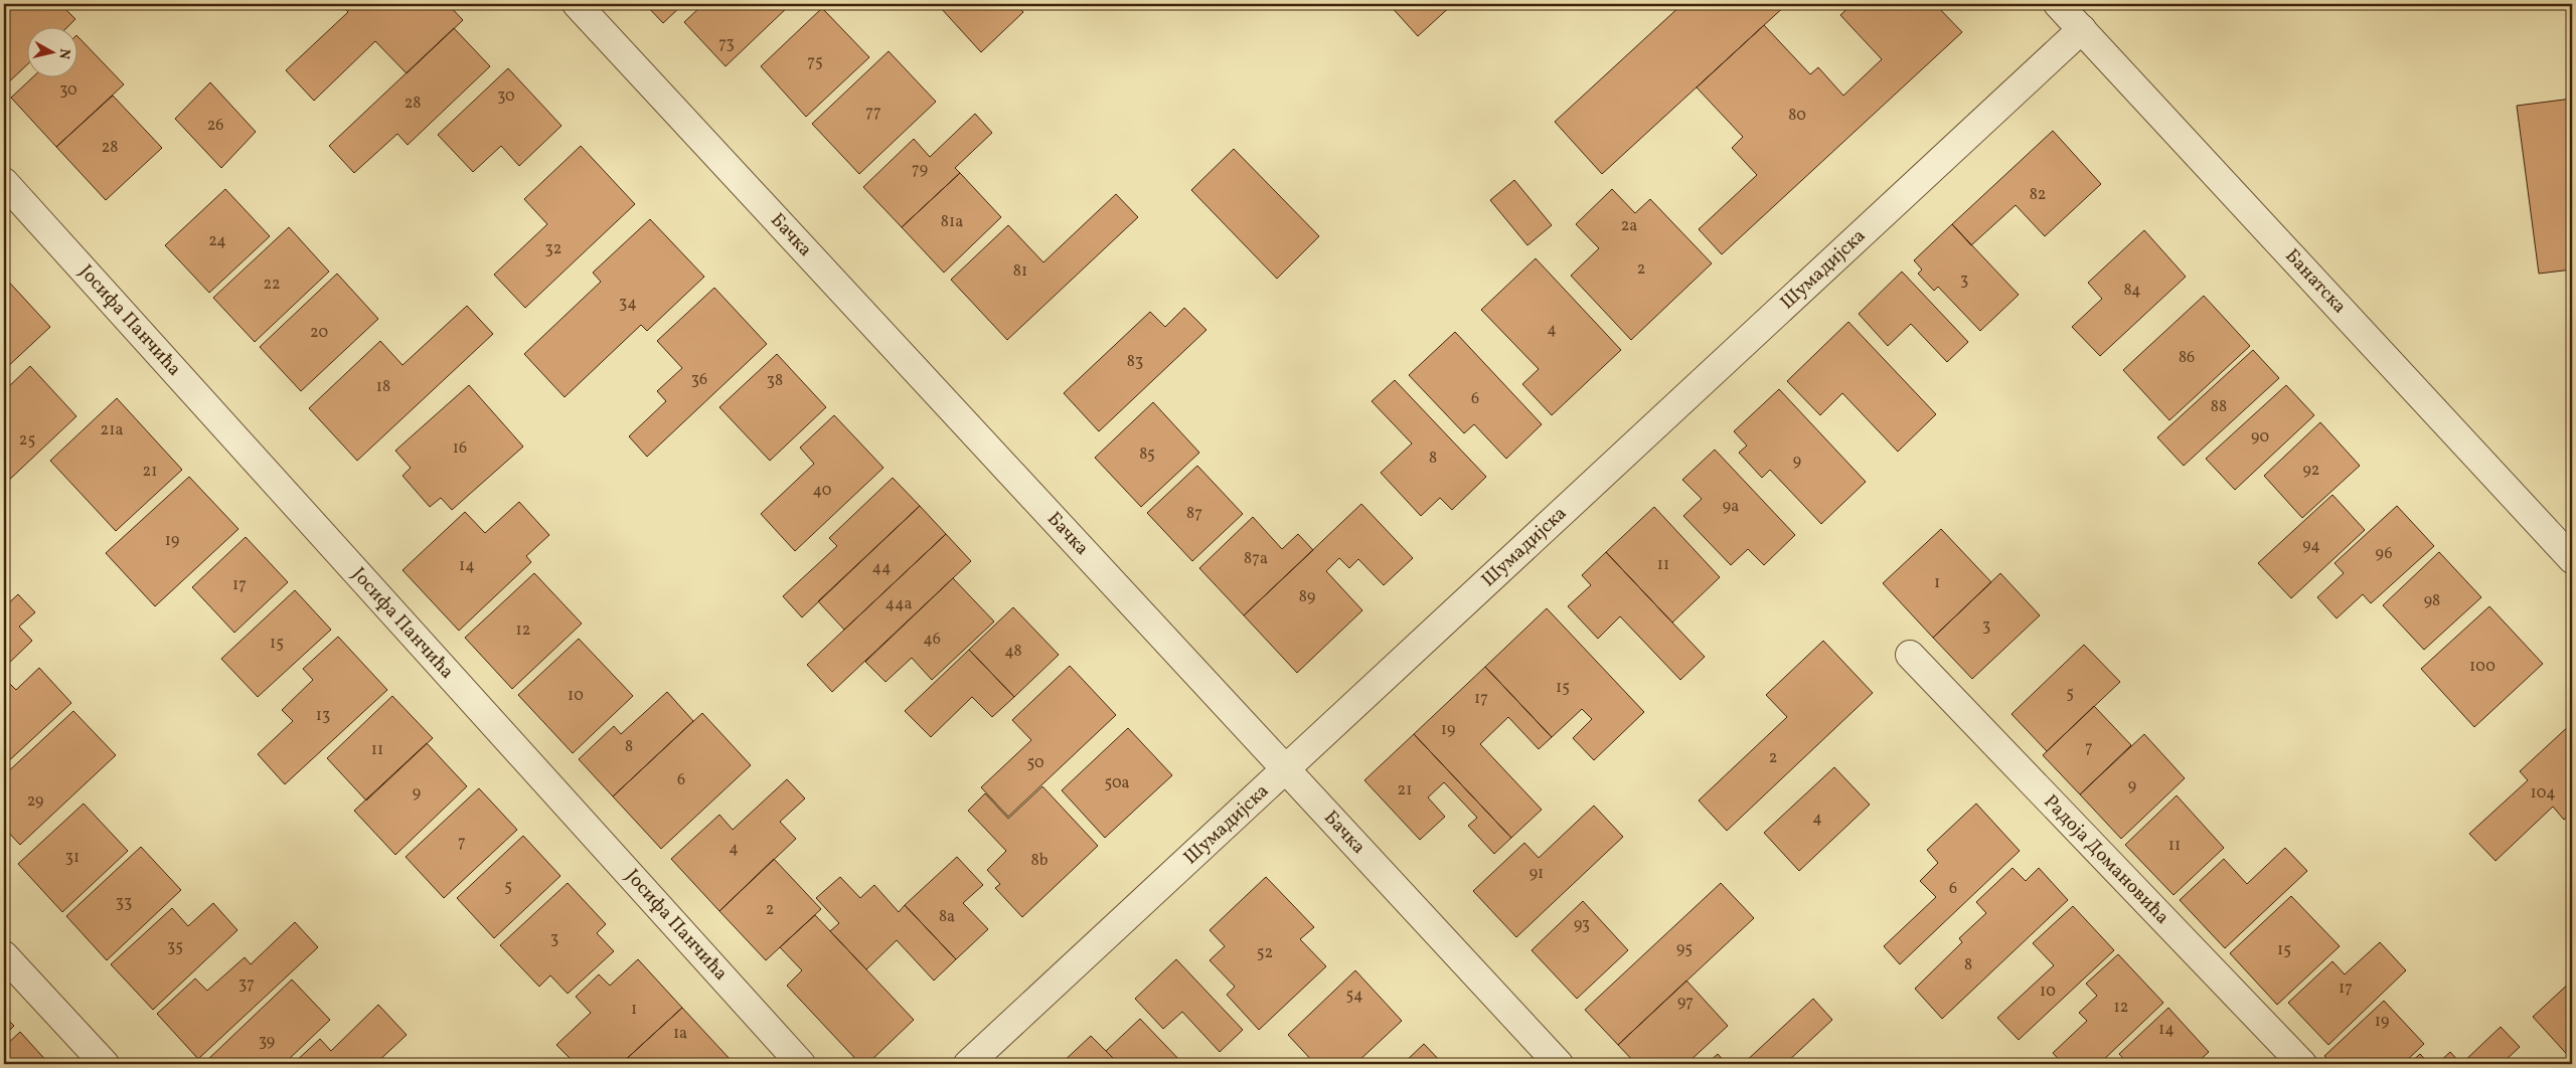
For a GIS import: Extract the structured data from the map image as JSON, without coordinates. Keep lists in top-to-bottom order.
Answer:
{
  "streets": {
    "street": [
      "Бачка",
      "Шумадијска",
      "Банатска",
      "Јосифа Панчића",
      "Радоја Домановића"
    ]
  },
  "crossings": [
    ["Бачка", "Шумадијска"],
    ["Шумадијска", "Банатска"]
  ],
  "house_numbers": [
    "73",
    "75",
    "30",
    "30",
    "28",
    "77",
    "80",
    "26",
    "28",
    "79",
    "82",
    "81a",
    "2a",
    "24",
    "32",
    "2",
    "81",
    "3",
    "22",
    "84",
    "34",
    "4",
    "20",
    "86",
    "83",
    "36",
    "38",
    "18",
    "6",
    "88",
    "21a",
    "90",
    "25",
    "16",
    "85",
    "8",
    "9",
    "92",
    "21",
    "40",
    "9a",
    "87",
    "19",
    "94",
    "96",
    "87a",
    "11",
    "14",
    "44",
    "1",
    "17",
    "89",
    "98",
    "44a",
    "3",
    "12",
    "46",
    "15",
    "48",
    "100",
    "15",
    "5",
    "10",
    "17",
    "13",
    "19",
    "8",
    "7",
    "11",
    "2",
    "50",
    "6",
    "50a",
    "9",
    "21",
    "9",
    "104",
    "29",
    "4",
    "7",
    "11",
    "4",
    "31",
    "8b",
    "91",
    "5",
    "6",
    "33",
    "2",
    "8a",
    "93",
    "3",
    "35",
    "95",
    "15",
    "52",
    "8",
    "37",
    "17",
    "10",
    "54",
    "97",
    "12",
    "1",
    "19",
    "14",
    "1a",
    "39"
  ],
  "north": "right"
}
